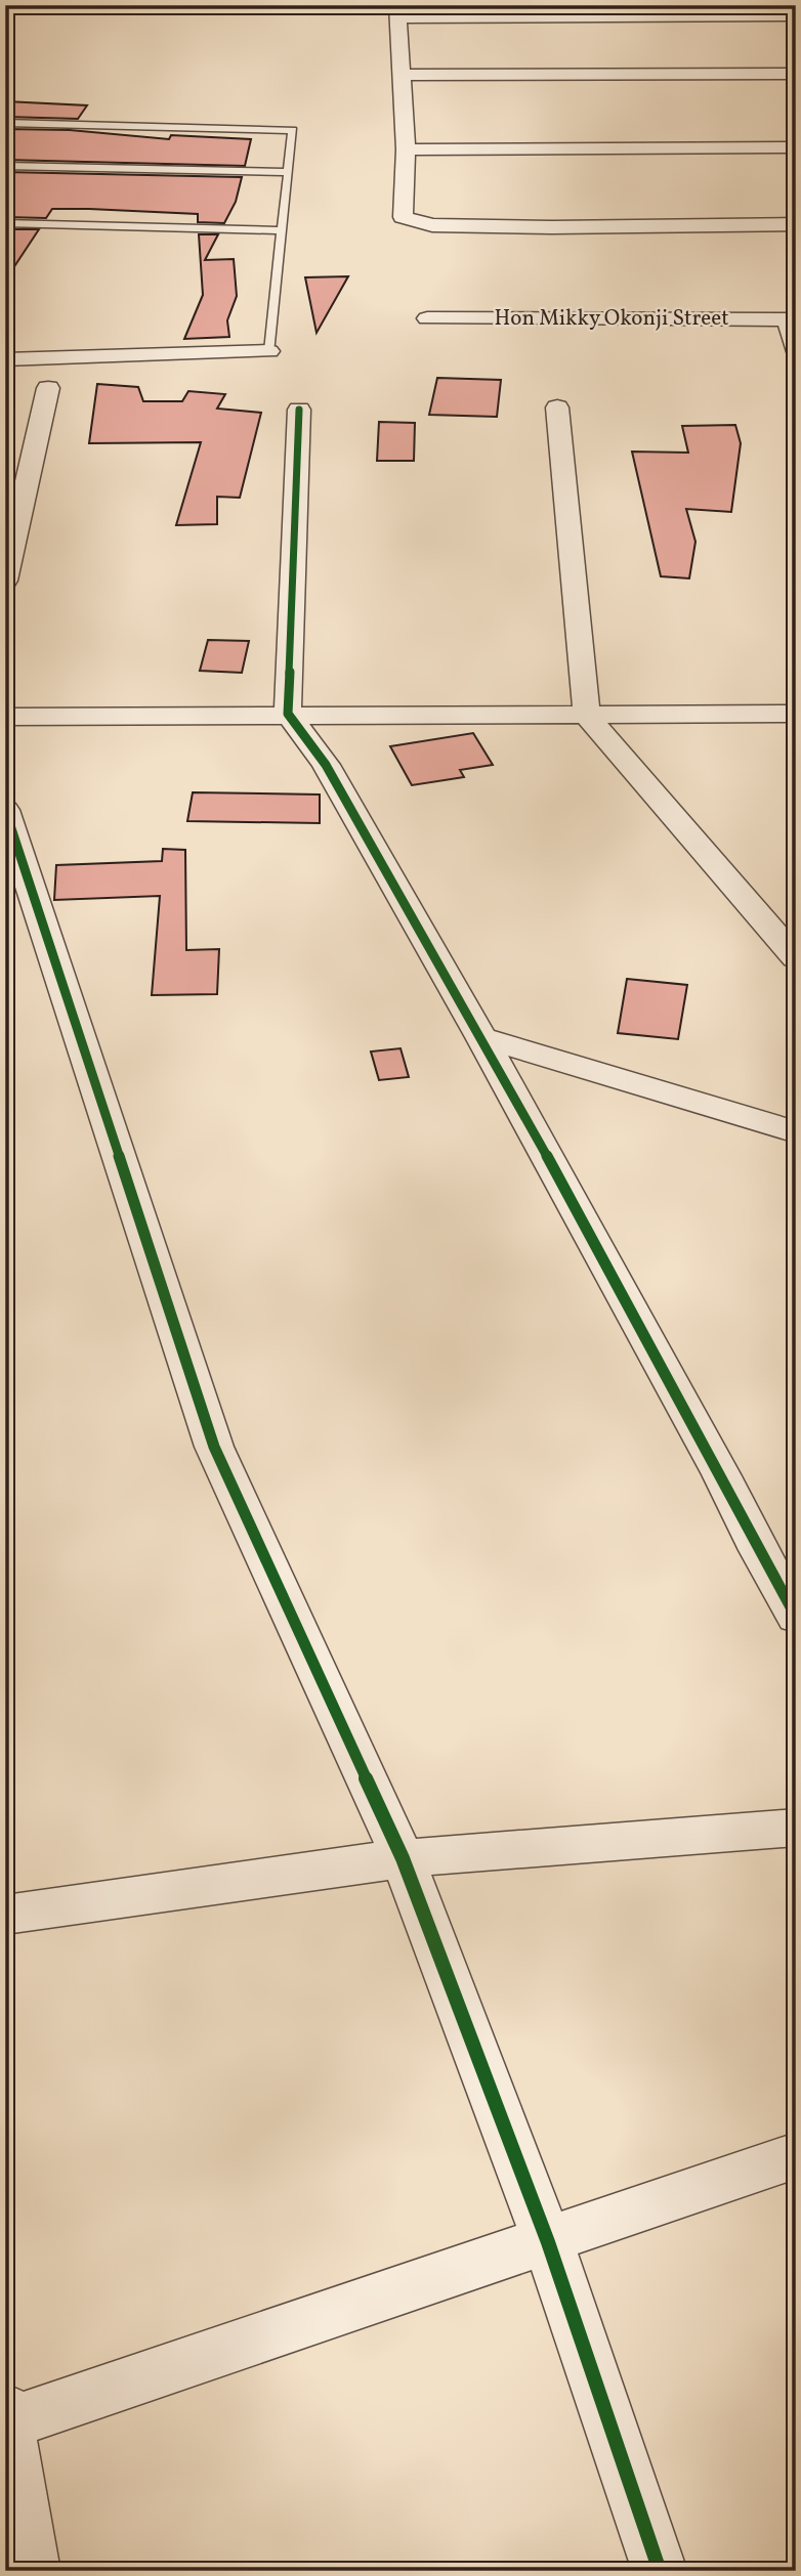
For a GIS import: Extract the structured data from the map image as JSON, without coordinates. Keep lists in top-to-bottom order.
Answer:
{
  "streets": {
    "street": ["Hon Mikky Okonji Street"]
  }
}
